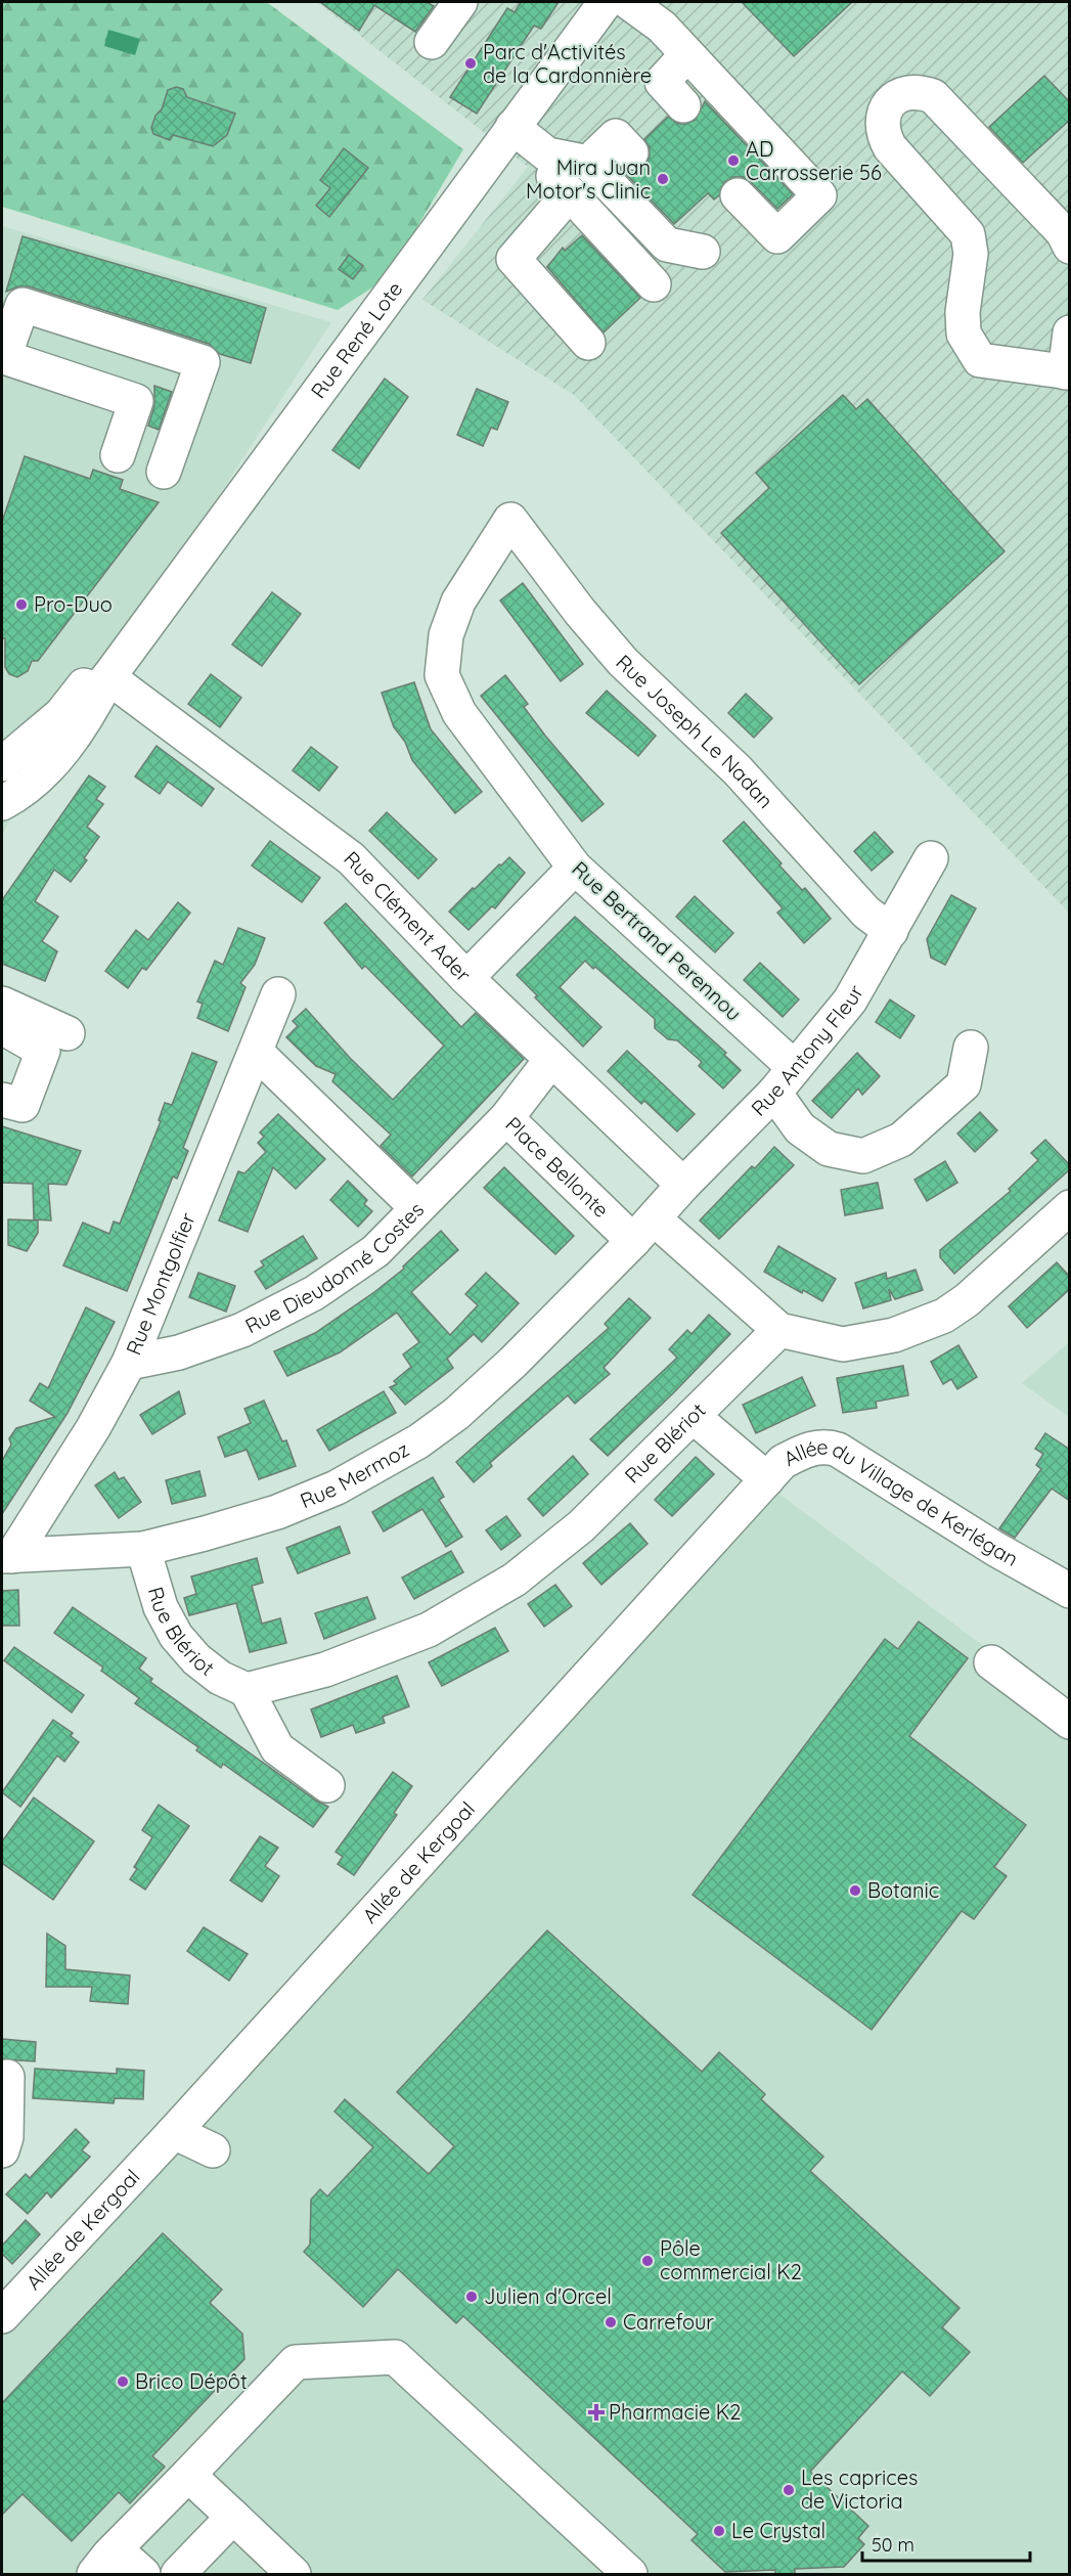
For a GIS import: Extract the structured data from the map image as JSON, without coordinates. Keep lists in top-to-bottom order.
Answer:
{
  "streets": {
    "street": [
      "Rue René Lote",
      "Rue Joseph Le Nadan",
      "Rue Clément Ader",
      "Rue Bertrand Perennou",
      "Rue Antony Fleur",
      "Place Bellonte",
      "Rue Dieudonné Costes",
      "Rue Montgolfier",
      "Rue Blériot",
      "Rue Mermoz",
      "Allée du Village de Kerlégan",
      "Allée de Kergoal"
    ]
  },
  "crossings": [
    ["Rue René Lote", "Rue Clément Ader"],
    ["Rue Joseph Le Nadan", "Rue Bertrand Perennou"],
    ["Rue Joseph Le Nadan", "Rue Antony Fleur"],
    ["Rue Clément Ader", "Rue Antony Fleur"],
    ["Rue Clément Ader", "Place Bellonte"],
    ["Rue Bertrand Perennou", "Rue Antony Fleur"],
    ["Rue Antony Fleur", "Place Bellonte"],
    ["Rue Antony Fleur", "Rue Mermoz"],
    ["Place Bellonte", "Rue Dieudonné Costes"],
    ["Place Bellonte", "Rue Mermoz"],
    ["Rue Dieudonné Costes", "Rue Montgolfier"],
    ["Rue Montgolfier", "Rue Mermoz"],
    ["Rue Blériot", "Rue Mermoz"],
    ["Allée du Village de Kerlégan", "Allée de Kergoal"]
  ],
  "places": {
    "other": [
      "Parc d'Activités de la Cardonnière",
      "AD Carrosserie 56",
      "Mira Juan Motor's Clinic",
      "Pro-Duo",
      "Botanic",
      "Pôle commercial K2",
      "Julien d'Orcel",
      "Carrefour",
      "Brico Dépôt",
      "Les caprices de Victoria",
      "Le Crystal"
    ],
    "health": ["Pharmacie K2"]
  },
  "scale_bar": "50 m"
}
